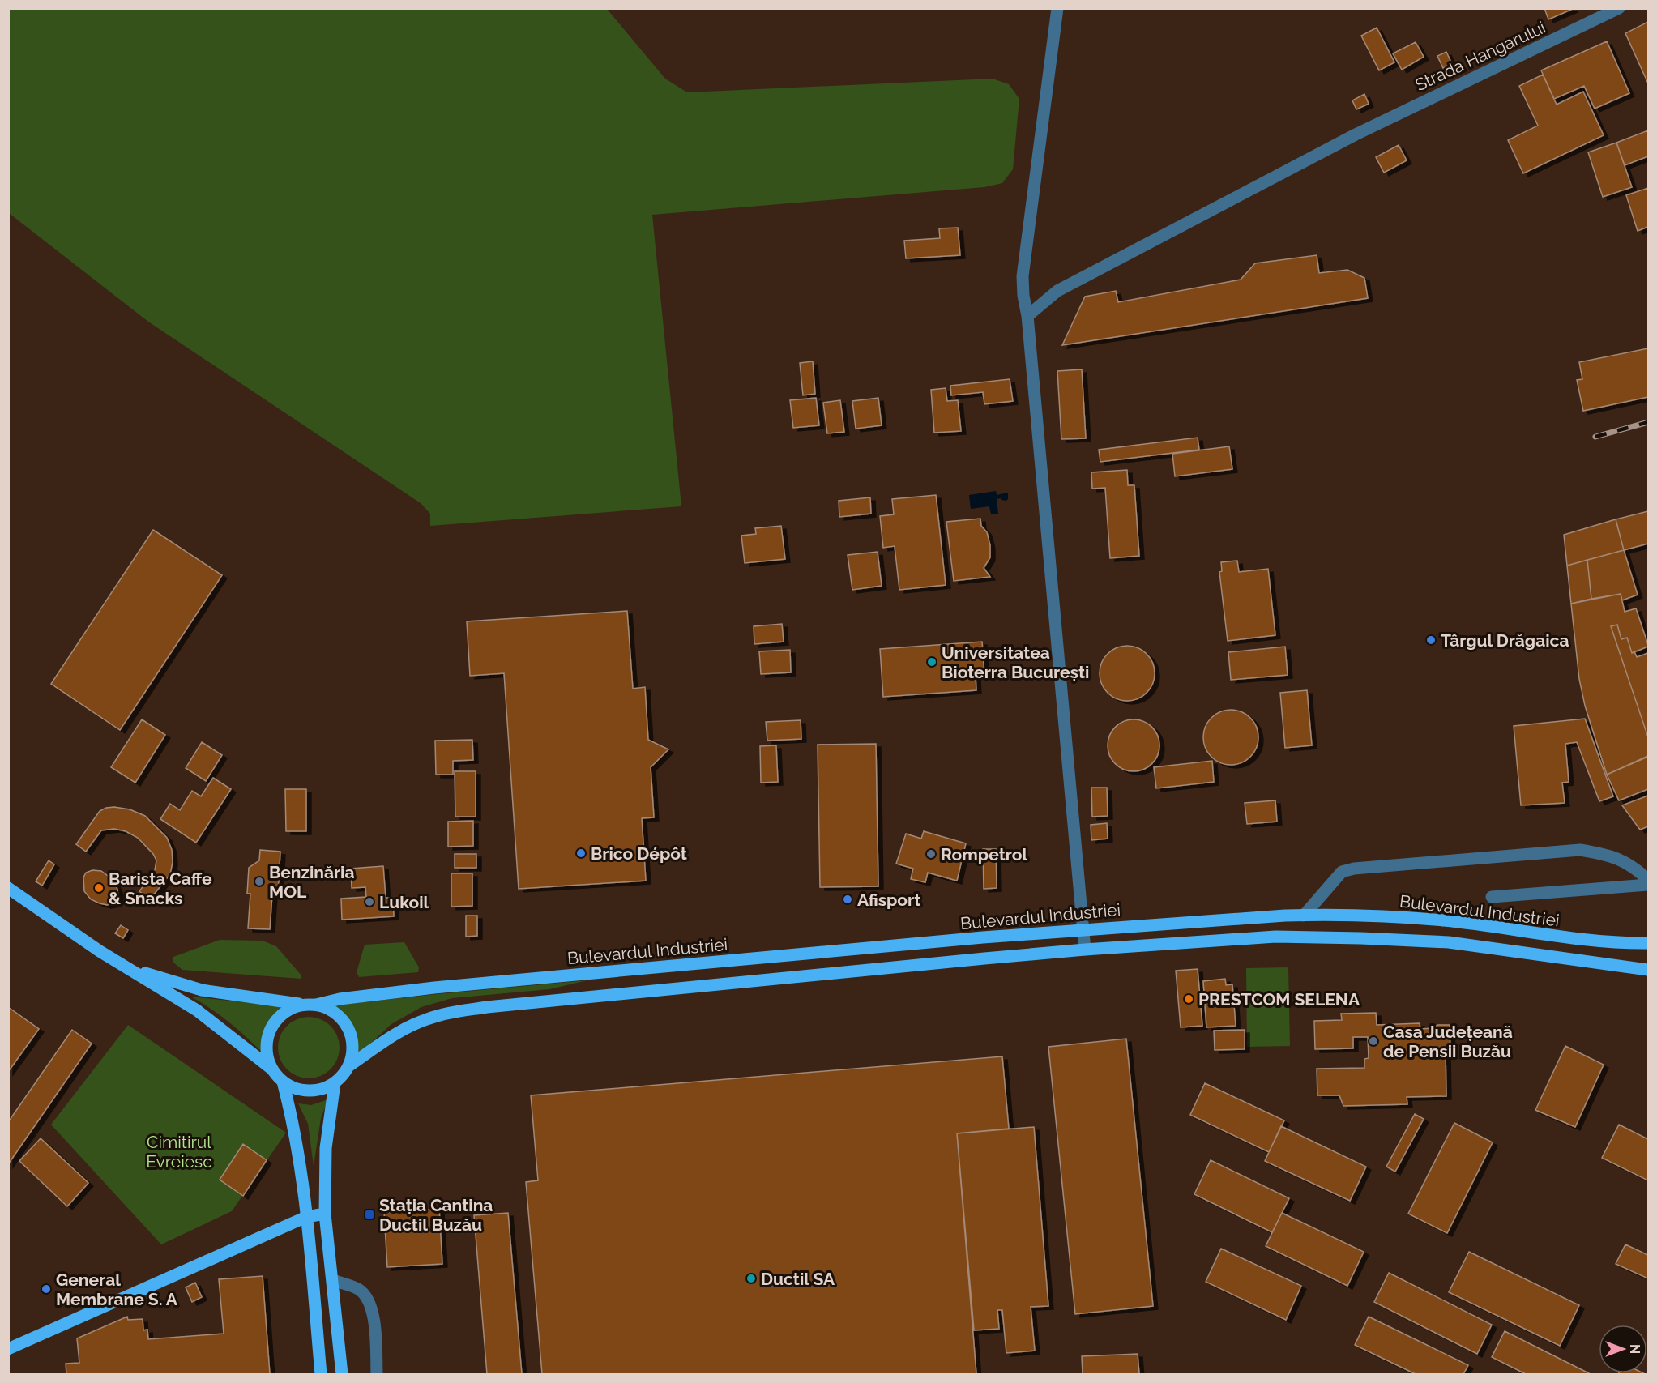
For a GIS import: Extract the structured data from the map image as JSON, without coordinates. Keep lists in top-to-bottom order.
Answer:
{
  "streets": {
    "main road": ["Bulevardul Industriei"],
    "street": ["Strada Hangarului"]
  },
  "parks": ["Cimitirul Evreiesc"],
  "places": {
    "other": [
      "Târgul Drăgaica",
      "Universitatea Bioterra București",
      "Brico Dépôt",
      "Rompetrol",
      "Benzinăria MOL",
      "Barista Caffe & Snacks",
      "Afisport",
      "Lukoil",
      "PRESTCOM SELENA",
      "Casa Județeană de Pensii Buzău",
      "Ductil SA",
      "General Membrane S. A"
    ],
    "transit": ["Stația Cantina Ductil Buzău"]
  },
  "north": "right"
}
